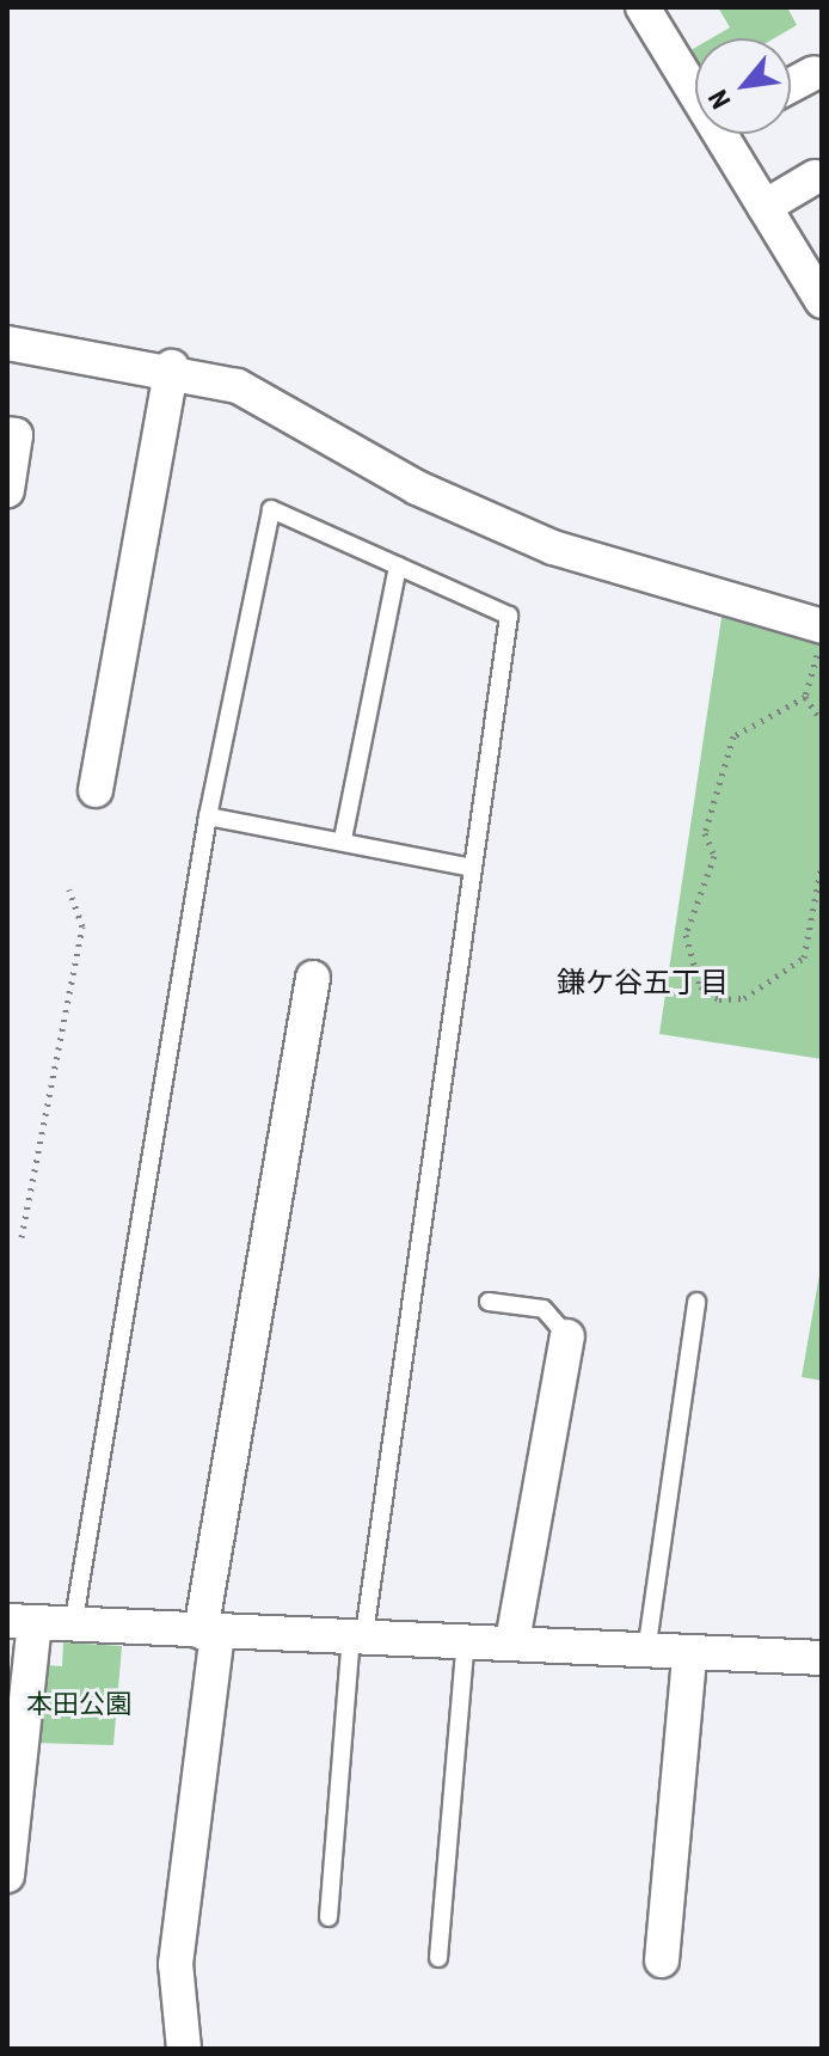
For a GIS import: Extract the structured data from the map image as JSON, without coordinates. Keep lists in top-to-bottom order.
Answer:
{
  "districts": ["鎌ケ谷五丁目"],
  "parks": ["本田公園"],
  "north": "bottom left"
}
